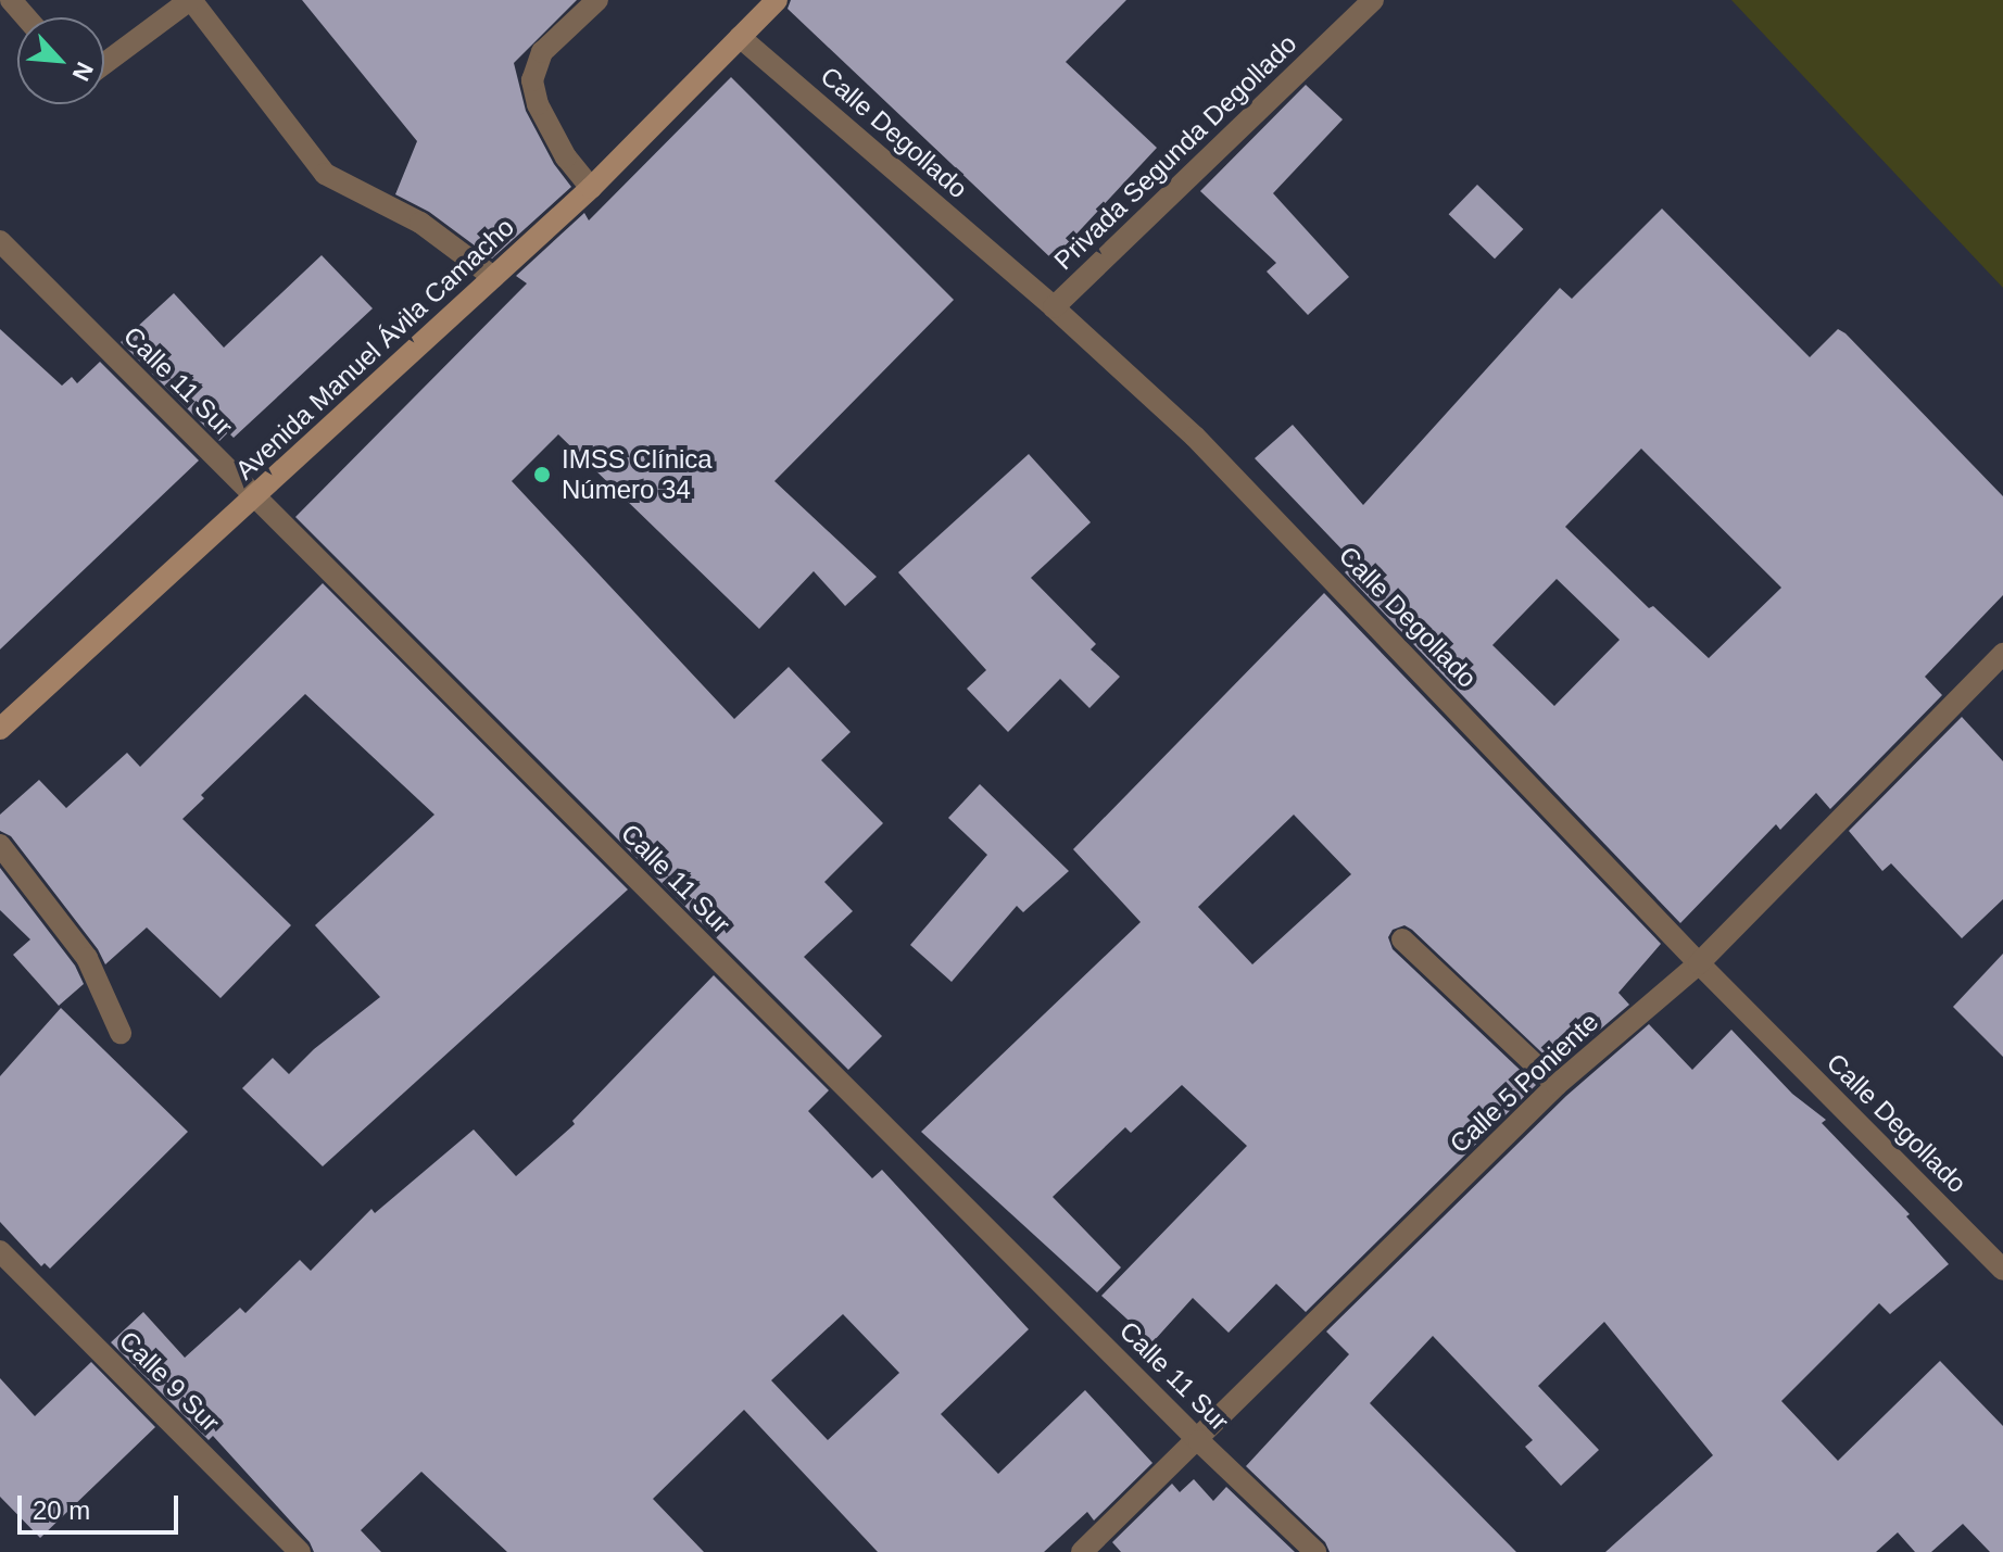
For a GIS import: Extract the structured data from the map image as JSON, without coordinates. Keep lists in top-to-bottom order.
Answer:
{
  "streets": {
    "main road": ["Avenida Manuel Ávila Camacho"],
    "street": [
      "Calle Degollado",
      "Privada Segunda Degollado",
      "Calle 11 Sur",
      "Calle 5 Poniente",
      "Calle 9 Sur"
    ]
  },
  "crossings": [
    ["Calle Degollado", "Privada Segunda Degollado"],
    ["Calle Degollado", "Avenida Manuel Ávila Camacho"],
    ["Calle Degollado", "Calle 5 Poniente"],
    ["Avenida Manuel Ávila Camacho", "Calle 11 Sur"],
    ["Calle 11 Sur", "Calle 5 Poniente"]
  ],
  "places": ["IMSS Clínica Número 34"],
  "scale_bar": "20 m",
  "north": "bottom right"
}
